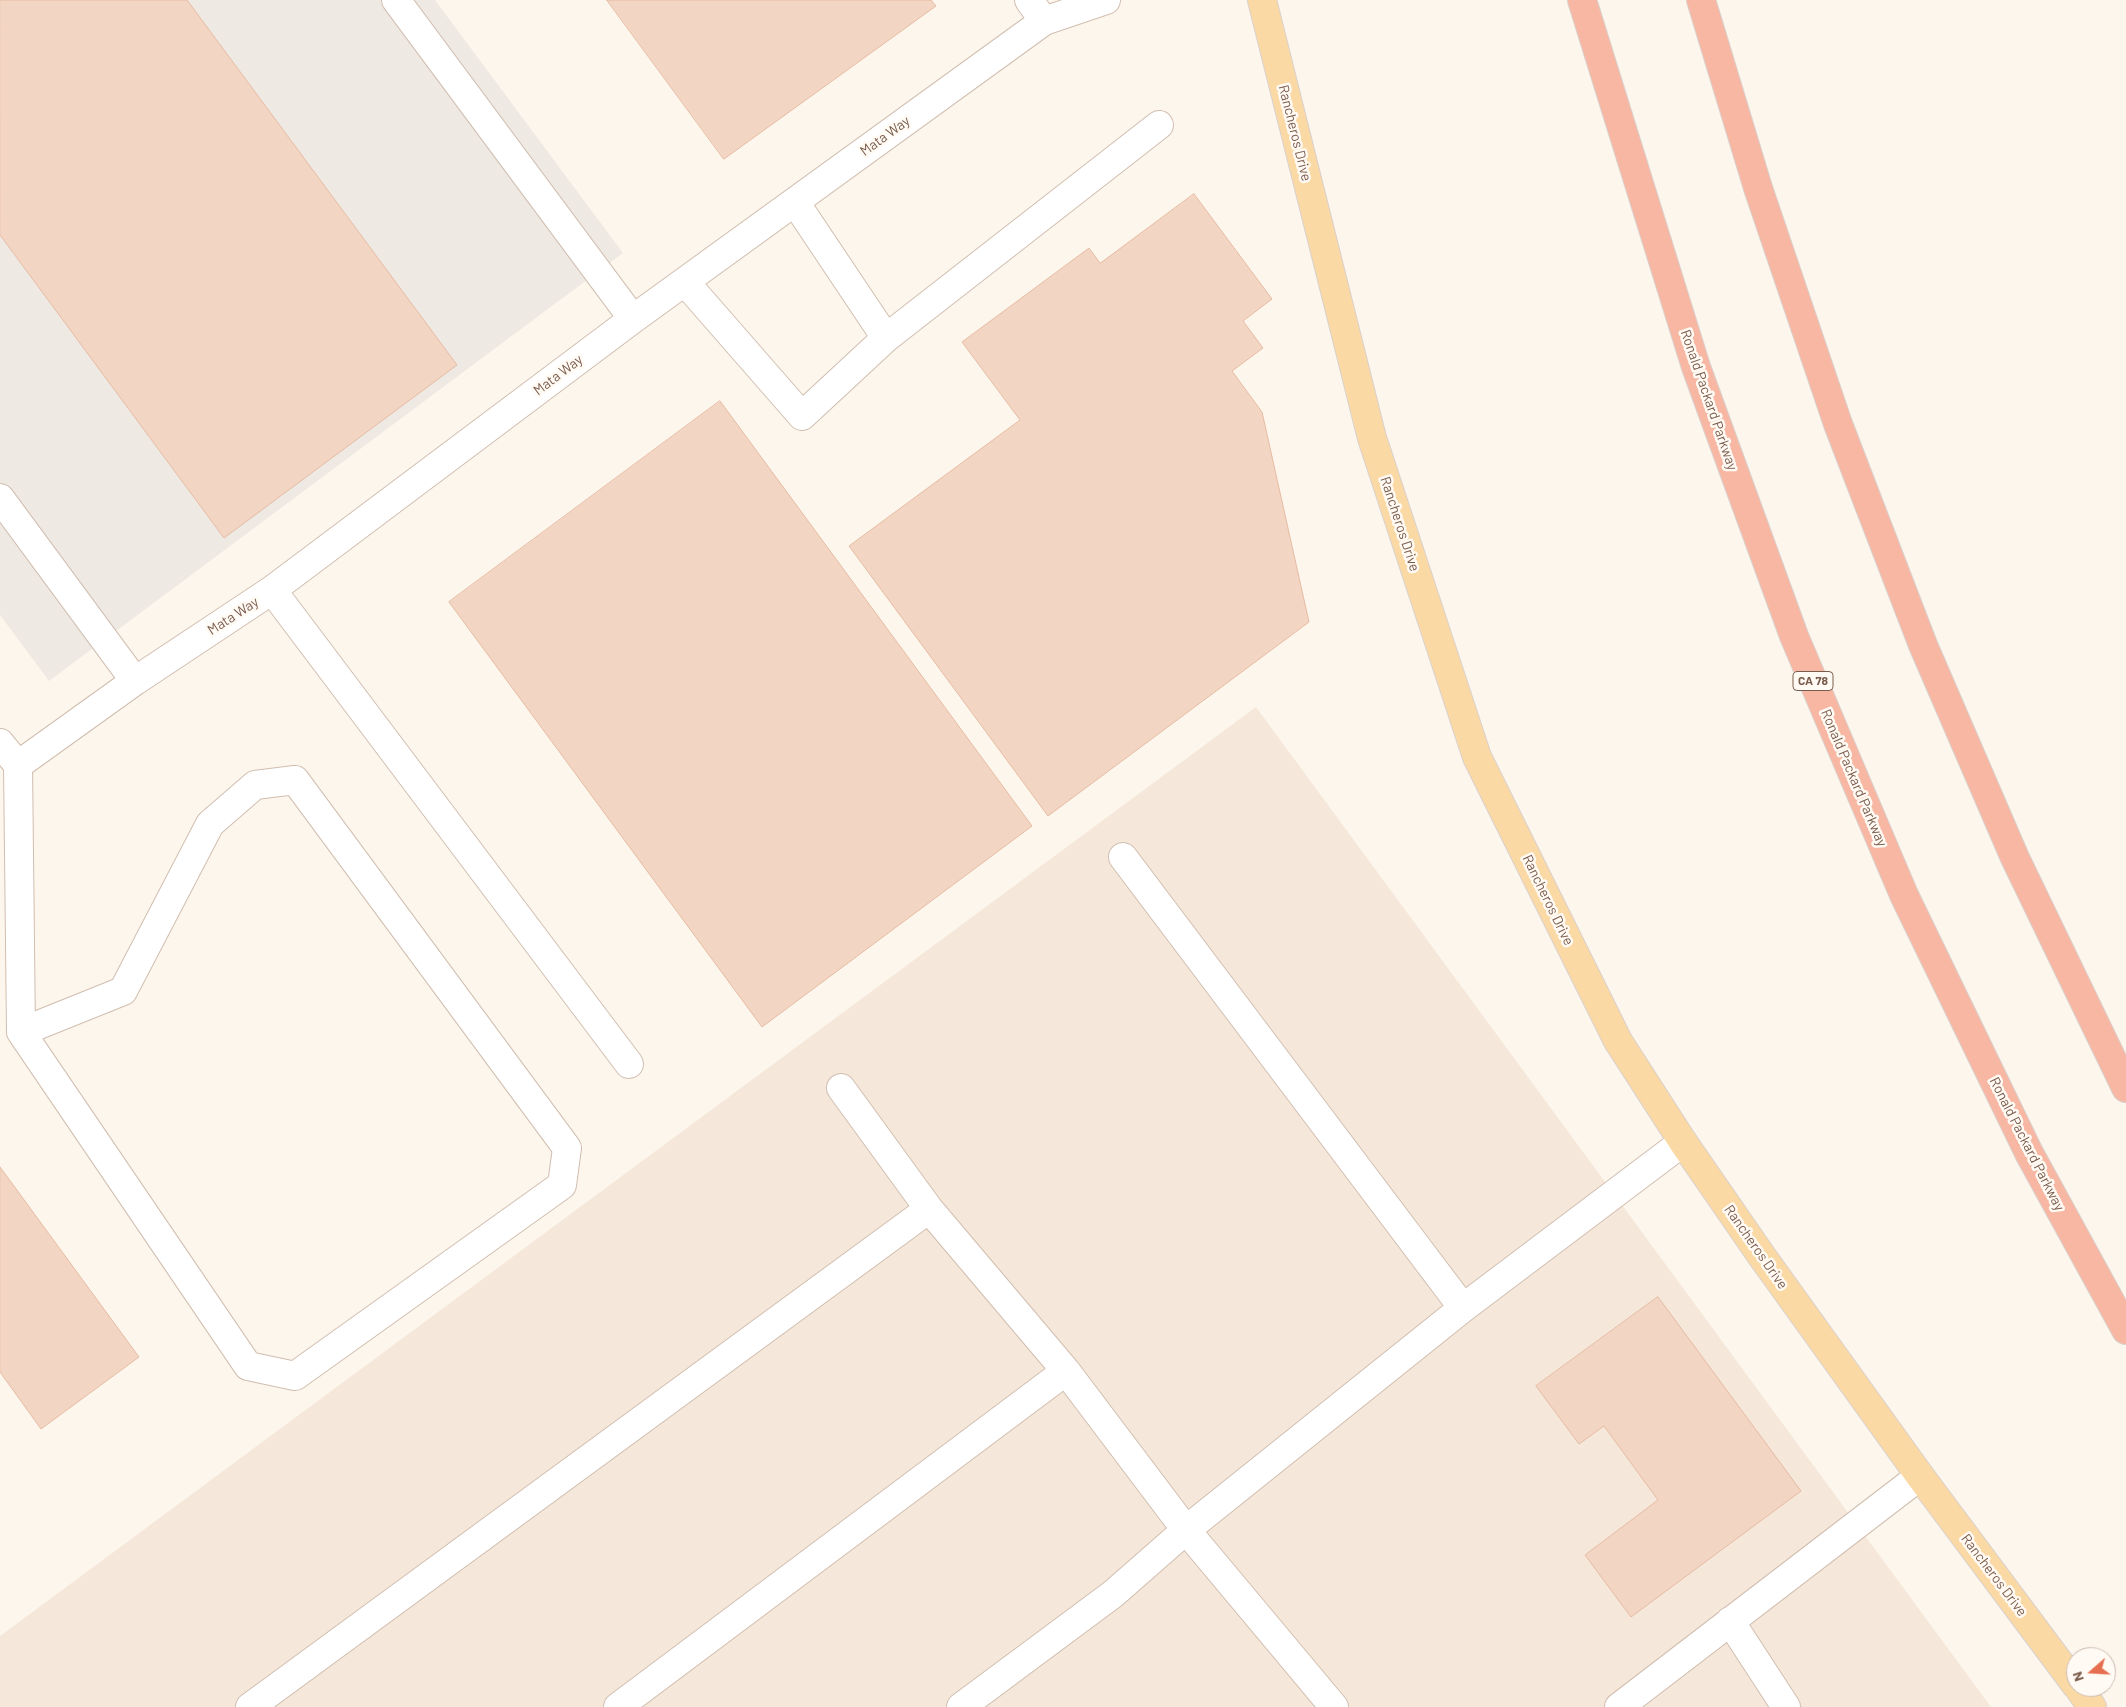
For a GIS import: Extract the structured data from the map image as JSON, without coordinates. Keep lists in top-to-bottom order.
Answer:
{
  "streets": {
    "highway": ["Ronald Packard Parkway", "CA 78"],
    "main road": ["Rancheros Drive"],
    "street": ["Mata Way"]
  },
  "north": "left"
}
